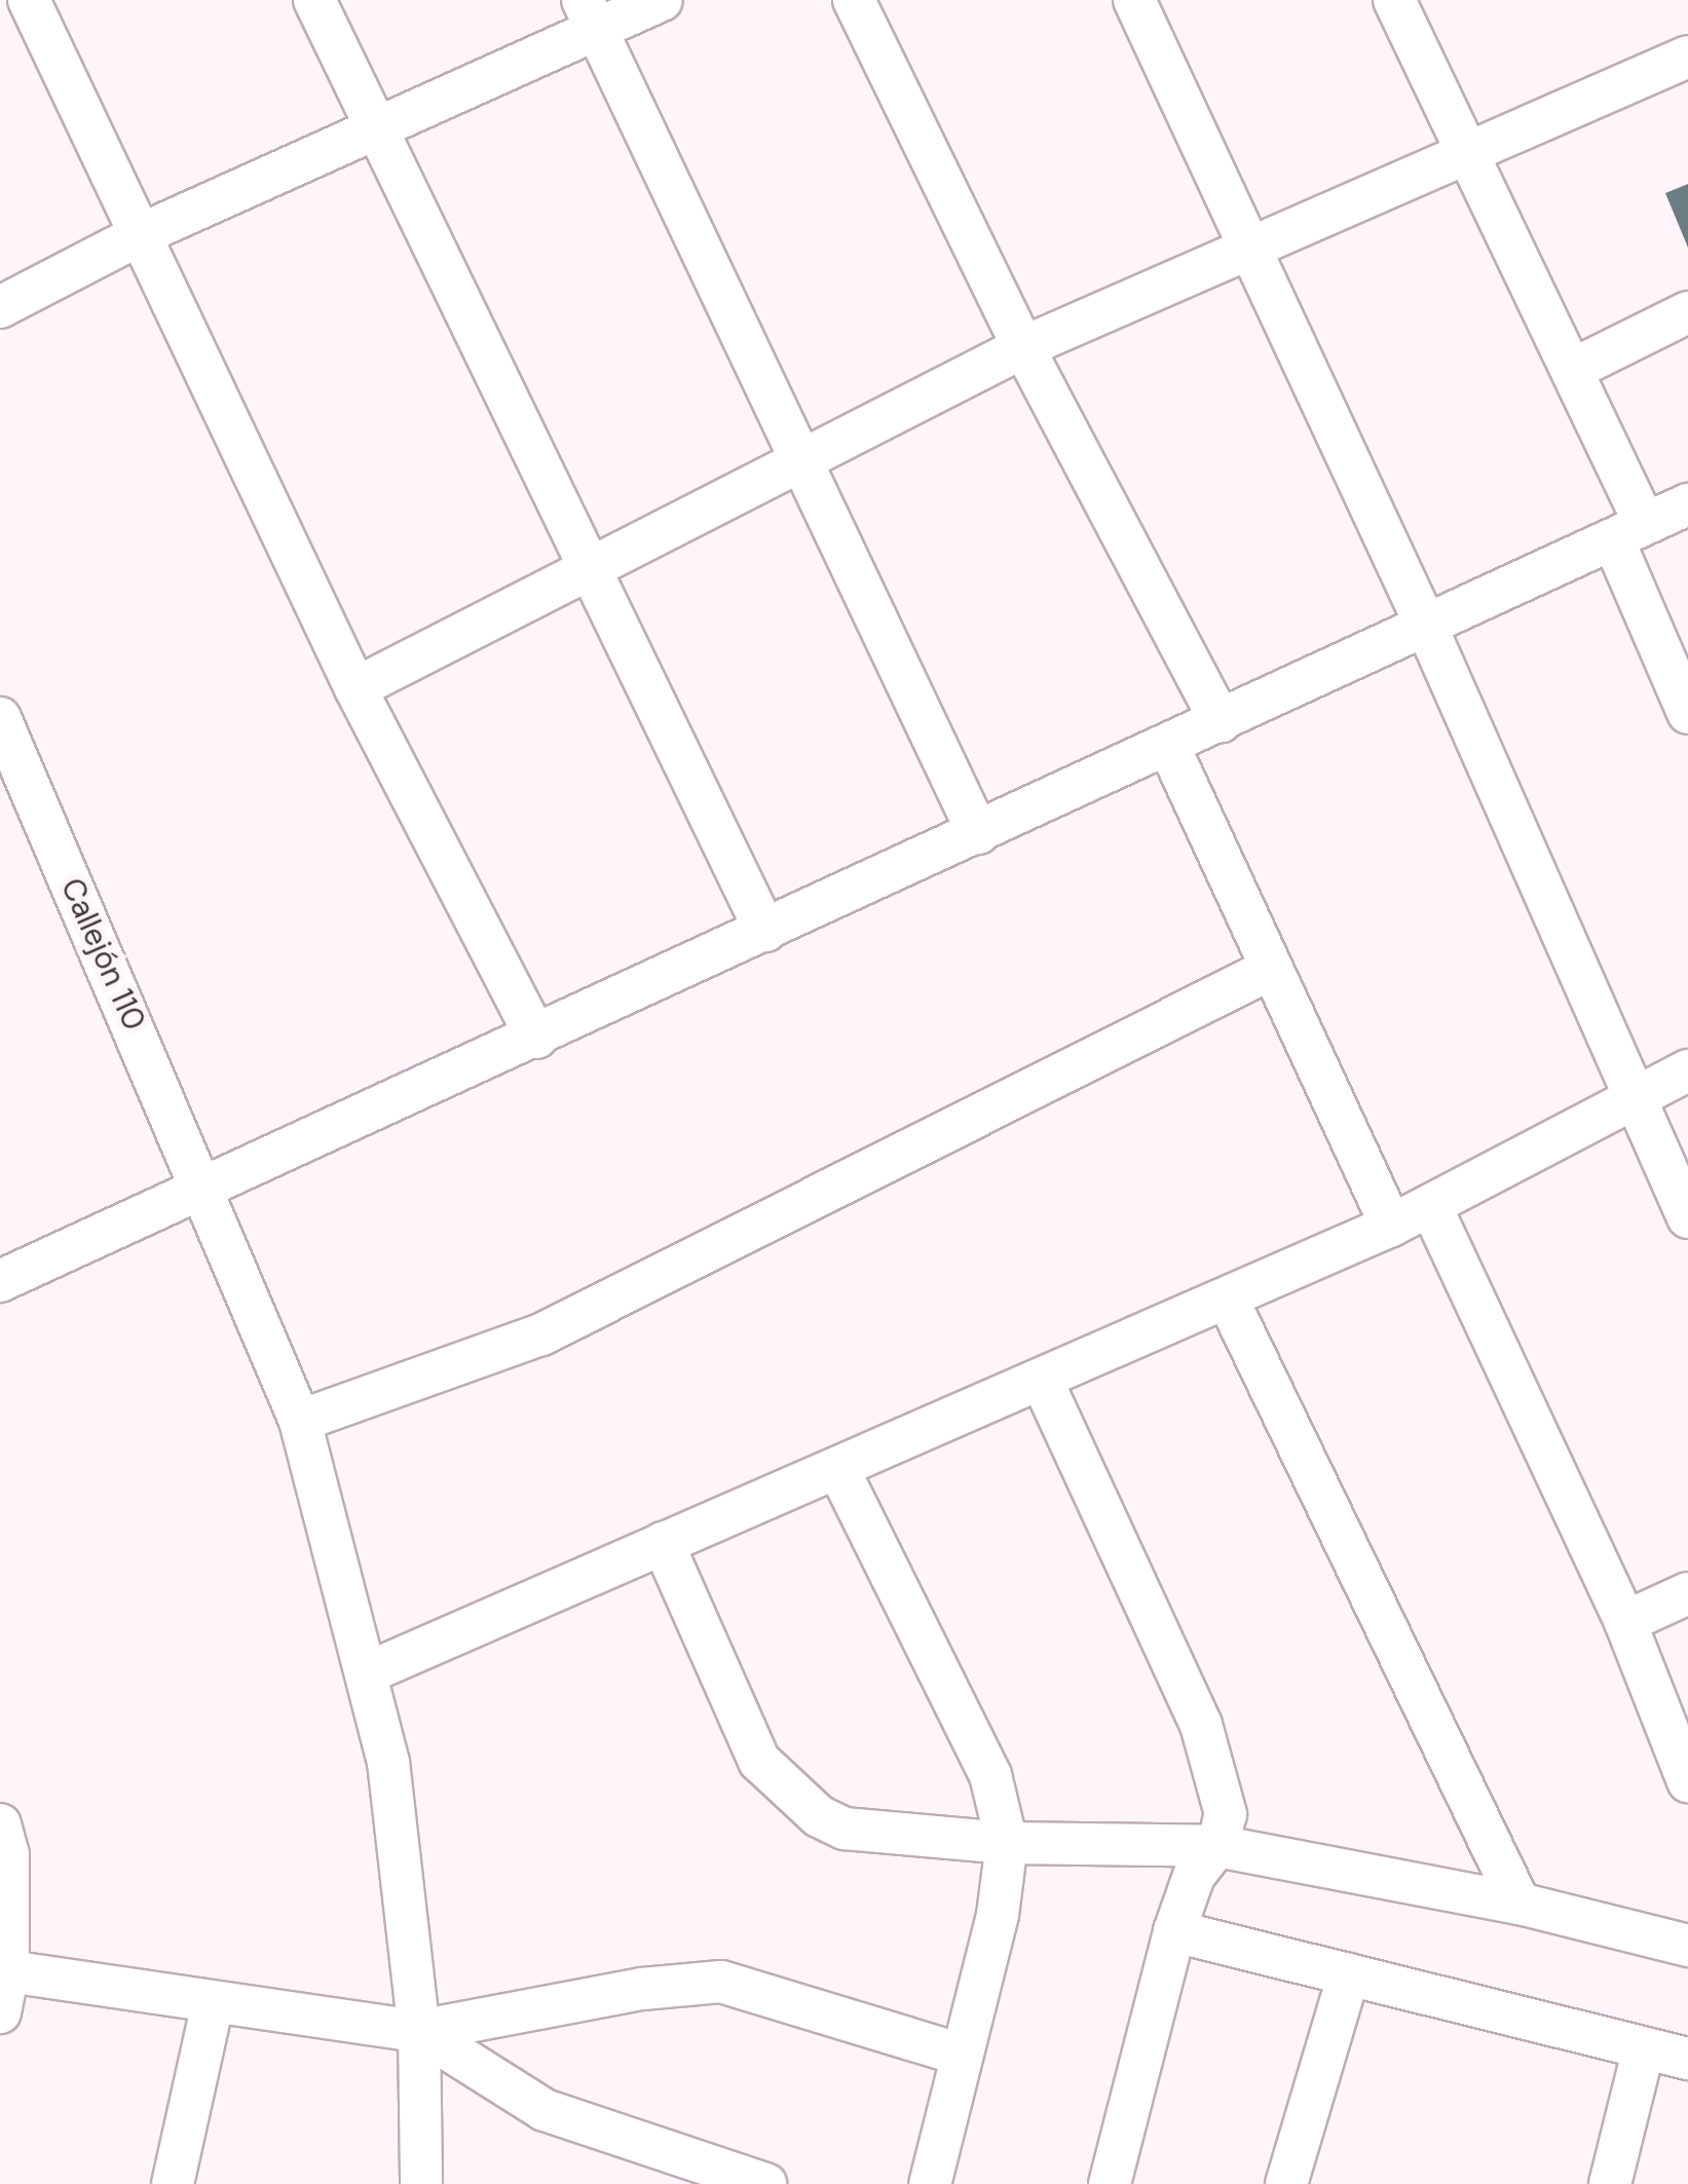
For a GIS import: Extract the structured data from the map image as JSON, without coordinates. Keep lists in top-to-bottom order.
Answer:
{
  "streets": {
    "street": ["Callejón 110"]
  }
}
